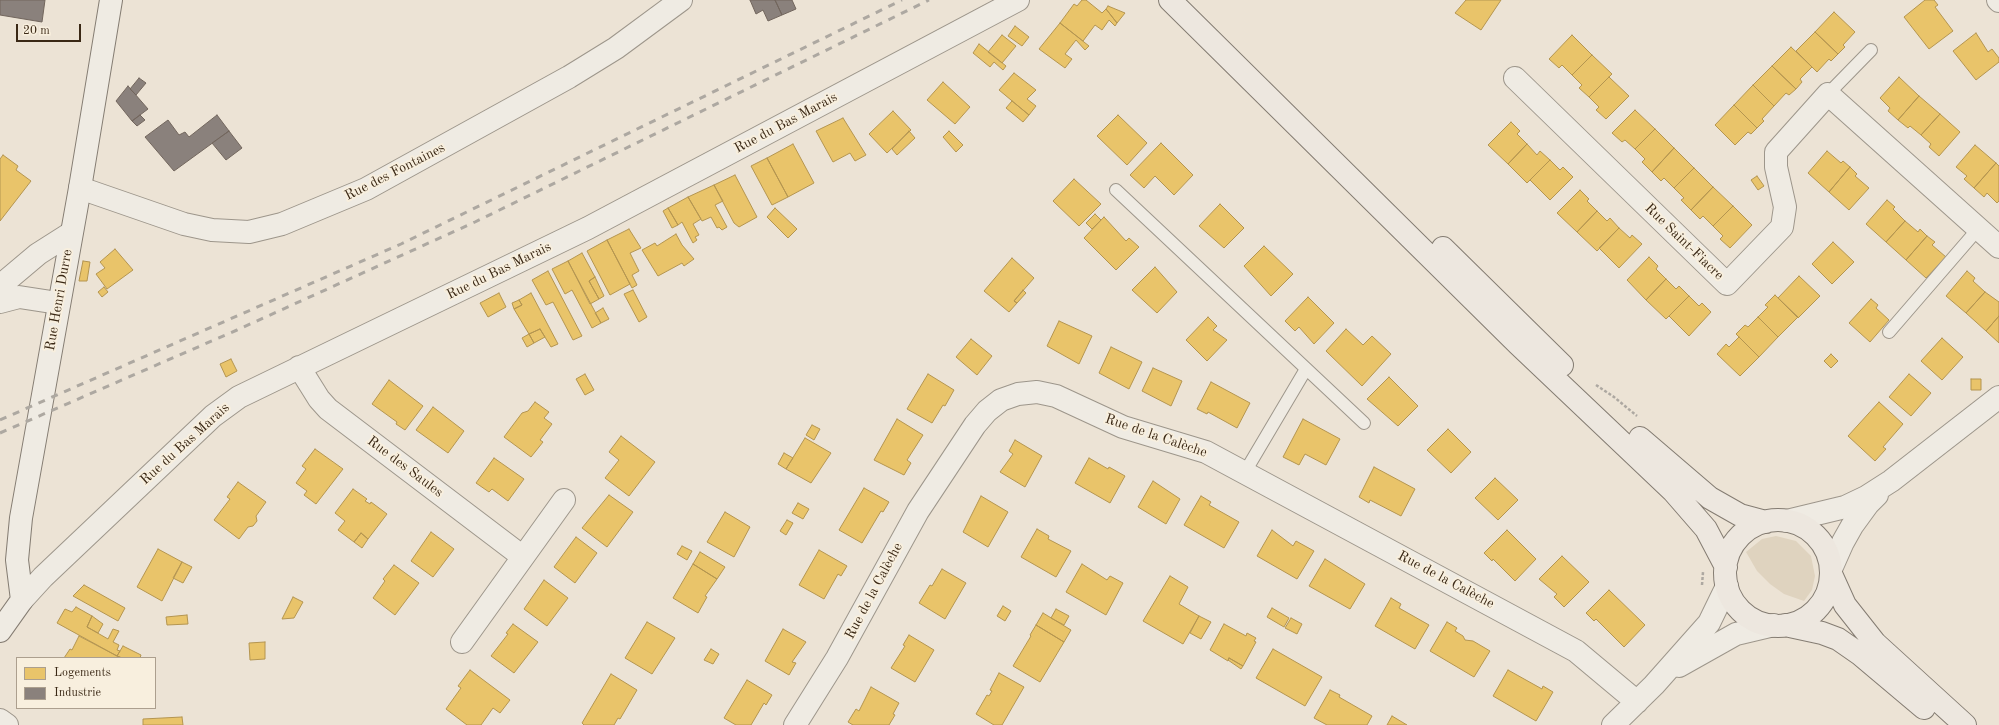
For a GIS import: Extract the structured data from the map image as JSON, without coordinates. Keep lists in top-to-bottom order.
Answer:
{
  "streets": {
    "street": [
      "Rue du Bas Marais",
      "Rue des Fontaines",
      "Rue Saint-Fiacre",
      "Rue Henri Durre",
      "Rue de la Calèche",
      "Rue des Saules"
    ]
  },
  "crossings": [
    ["Rue du Bas Marais", "Rue Henri Durre"],
    ["Rue du Bas Marais", "Rue des Saules"],
    ["Rue des Fontaines", "Rue Henri Durre"]
  ],
  "legend": ["Logements", "Industrie"],
  "scale_bar": "20 m"
}
